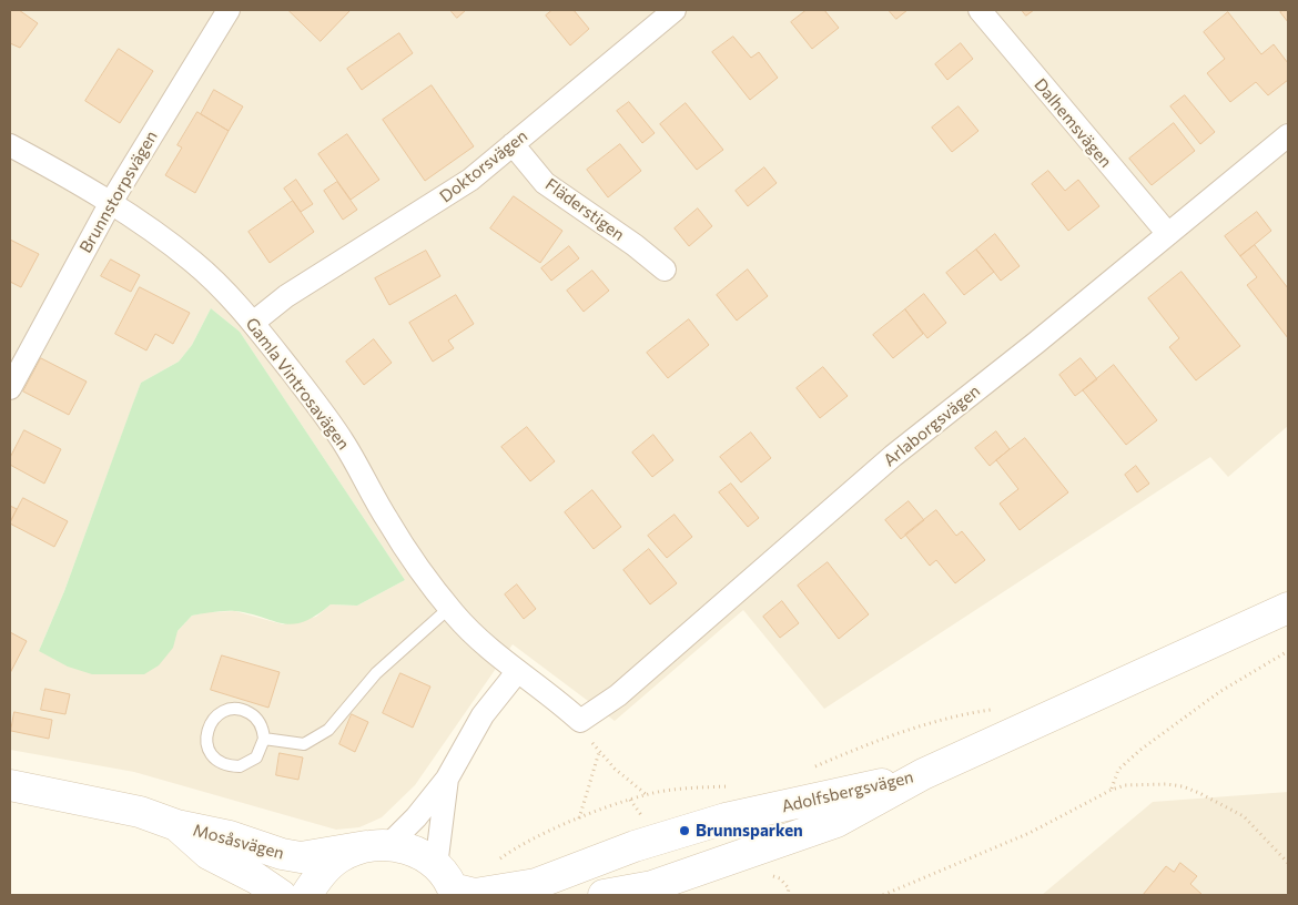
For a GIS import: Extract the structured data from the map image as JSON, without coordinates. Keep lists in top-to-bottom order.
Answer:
{
  "streets": {
    "main road": ["Adolfsbergsvägen", "Mosåsvägen"],
    "street": [
      "Dalhemsvägen",
      "Doktorsvägen",
      "Brunnstorpsvägen",
      "Fläderstigen",
      "Gamla Vintrosavägen",
      "Arlaborgsvägen"
    ]
  },
  "crossings": [
    ["Dalhemsvägen", "Arlaborgsvägen"],
    ["Doktorsvägen", "Fläderstigen"],
    ["Doktorsvägen", "Gamla Vintrosavägen"],
    ["Brunnstorpsvägen", "Gamla Vintrosavägen"],
    ["Gamla Vintrosavägen", "Arlaborgsvägen"]
  ],
  "places": ["Brunnsparken"]
}
